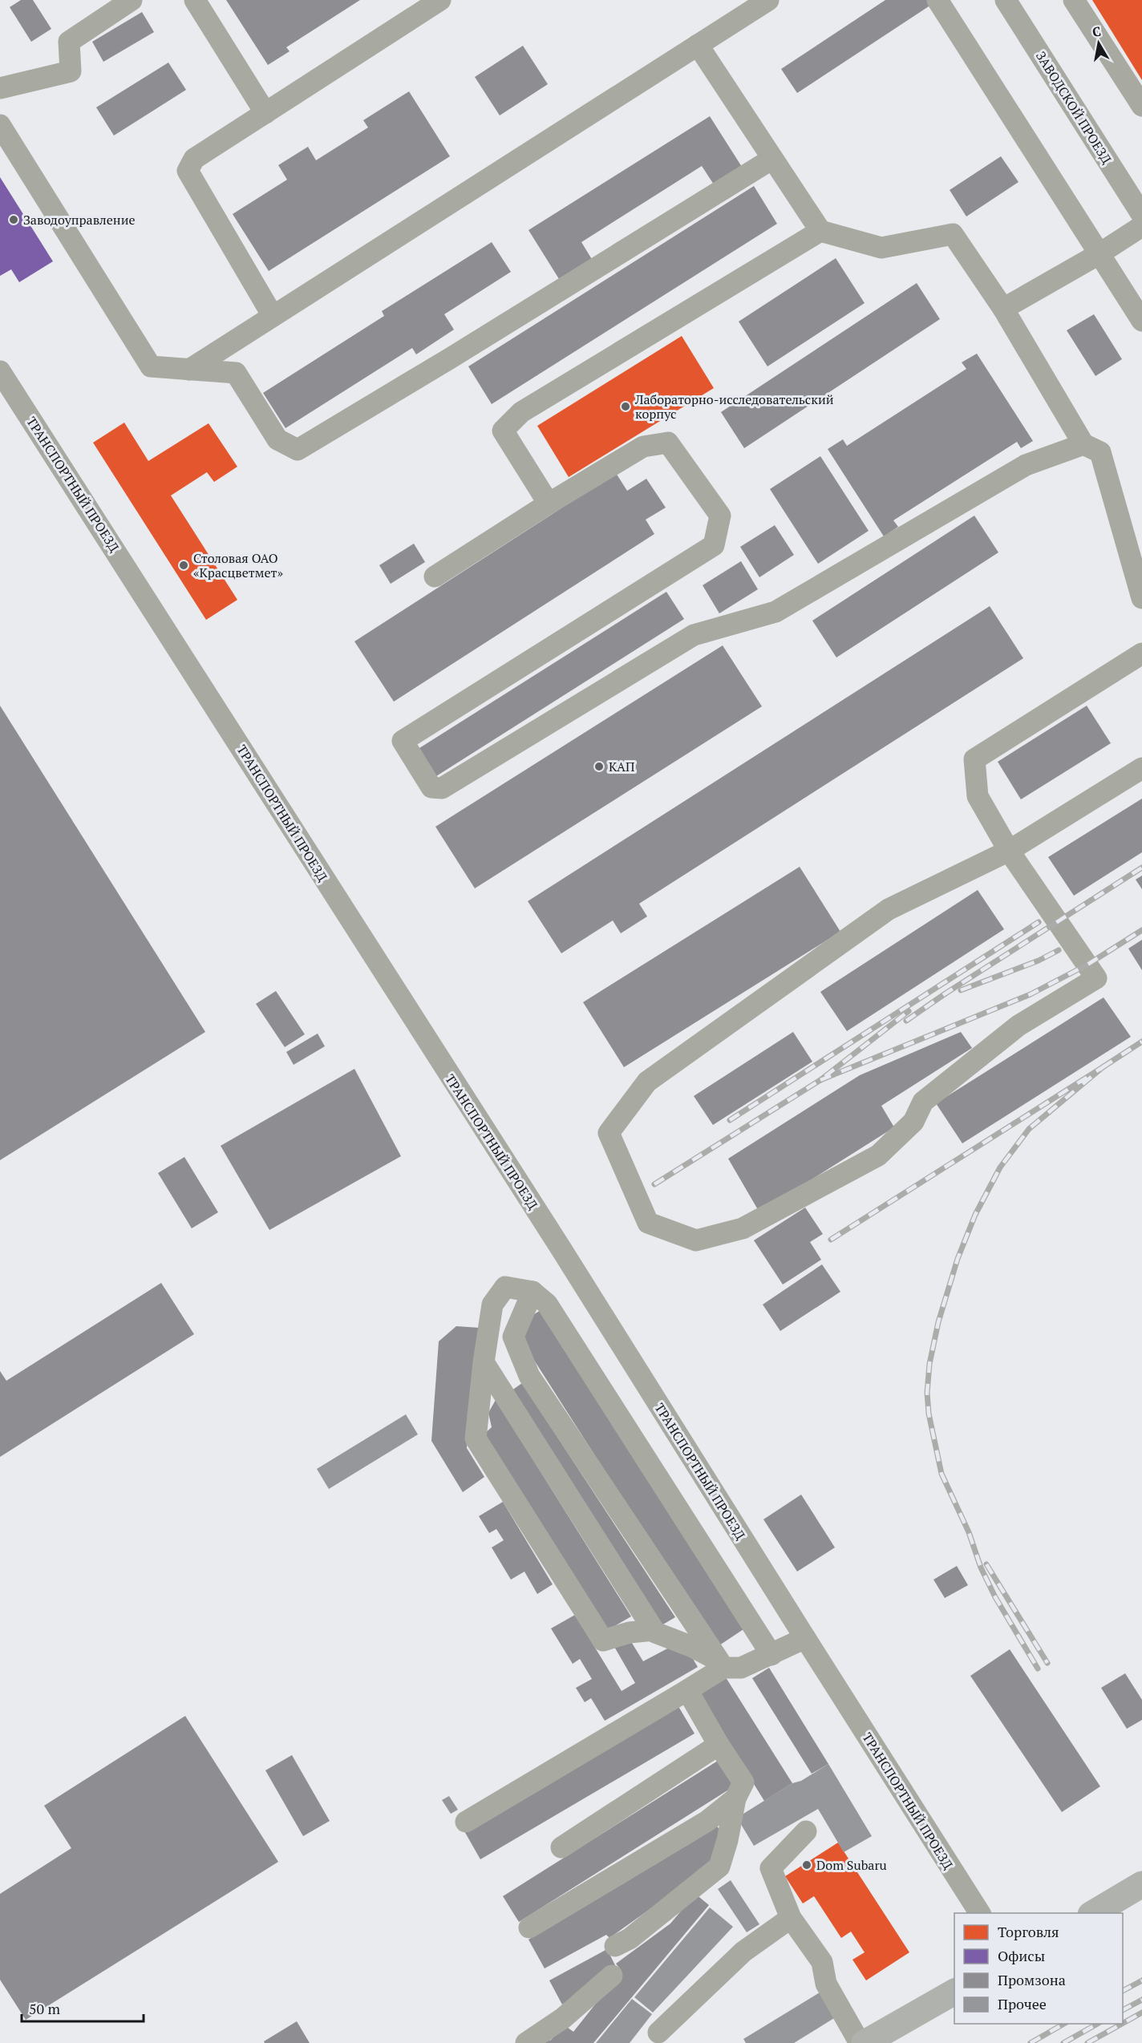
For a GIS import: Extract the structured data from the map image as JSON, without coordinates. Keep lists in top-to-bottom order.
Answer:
{
  "streets": {
    "street": ["ЗАВОДСКОЙ ПРОЕЗД", "ТРАНСПОРТНЫЙ ПРОЕЗД"]
  },
  "places": [
    "Заводоуправление",
    "Лабораторно-исследовательский корпус",
    "Столовая ОАО «Красцветмет»",
    "КАП",
    "Dom Subaru"
  ],
  "legend": [
    "Торговля",
    "Офисы",
    "Промзона",
    "Прочее"
  ],
  "scale_bar": "50 m",
  "north": "top"
}
